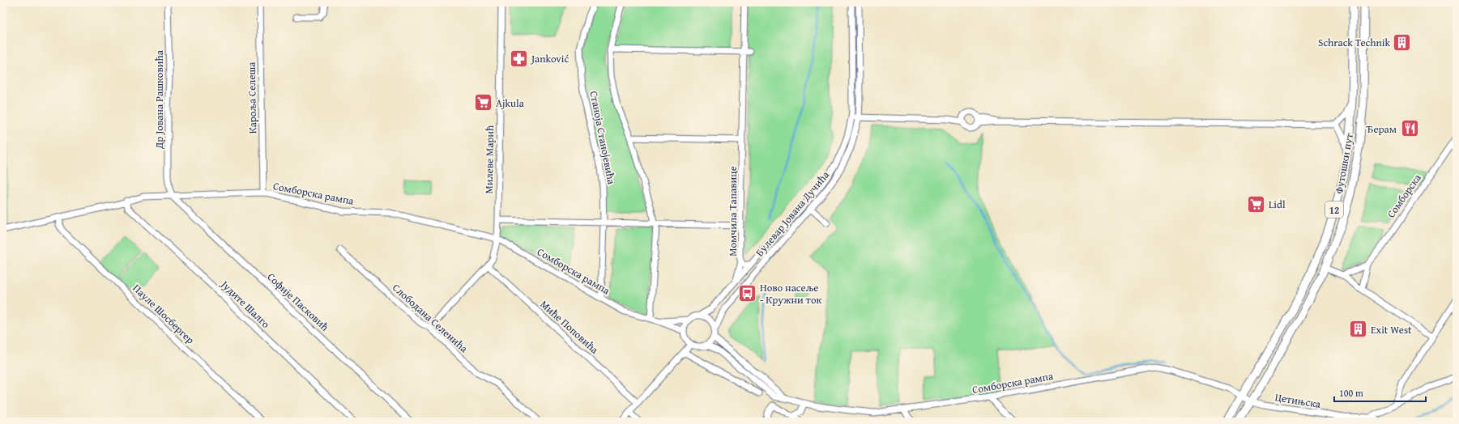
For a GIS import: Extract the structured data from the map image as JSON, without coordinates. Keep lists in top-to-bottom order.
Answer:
{
  "streets": {
    "main road": ["Футошки пут", "12"],
    "street": [
      "Кароља Селеша",
      "Др Јована Рашковића",
      "Станоја Станојевића",
      "Милеве Марић",
      "Сомборска рампа",
      "Сомборска",
      "Момчила Тапавице",
      "Булевар Јована Дучића",
      "Софије Пасковић",
      "Јудите Шалго",
      "Пауле Шосбергер",
      "Слободана Селенића",
      "Миће Поповића",
      "Цетињска"
    ]
  },
  "crossings": [
    ["Кароља Селеша", "Сомборска рампа"],
    ["Др Јована Рашковића", "Сомборска рампа"],
    ["Др Јована Рашковића", "Софије Пасковић"],
    ["Станоја Станојевића", "Сомборска рампа"],
    ["Милеве Марић", "Сомборска рампа"],
    ["Милеве Марић", "Слободана Селенића"],
    ["Милеве Марић", "Миће Поповића"],
    ["Футошки пут", "Сомборска рампа"],
    ["Футошки пут", "12"],
    ["Футошки пут", "Цетињска"],
    ["Сомборска рампа", "12"],
    ["Сомборска рампа", "Булевар Јована Дучића"],
    ["Сомборска рампа", "Софије Пасковић"],
    ["Сомборска рампа", "Јудите Шалго"],
    ["Сомборска рампа", "Пауле Шосбергер"],
    ["Сомборска рампа", "Цетињска"],
    ["12", "Цетињска"],
    ["Момчила Тапавице", "Булевар Јована Дучића"]
  ],
  "places": {
    "building": ["Schrack Technik", "Exit West"],
    "pharmacy": ["Janković"],
    "supermarket": ["Ajkula", "Lidl"],
    "restaurant": ["Ђерам"],
    "bus stop": ["Ново насеље - Кружни ток"]
  },
  "scale_bar": "100 m"
}
